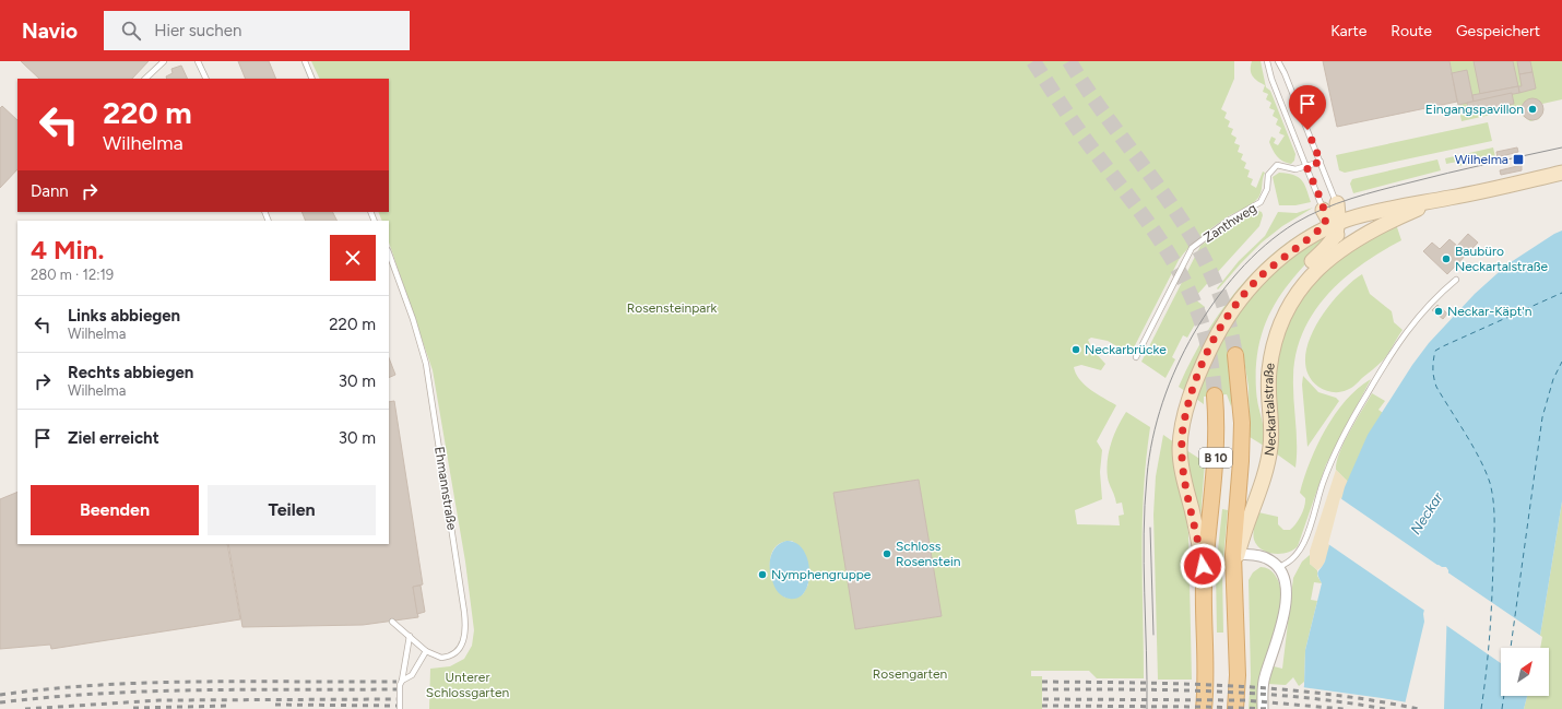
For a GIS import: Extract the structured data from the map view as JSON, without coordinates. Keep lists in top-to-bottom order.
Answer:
{
  "streets": {
    "main road": ["Neckartalstraße", "B 10"],
    "lane": ["Zanthweg", "Ehmannstraße"]
  },
  "crossings": [
    ["Neckartalstraße", "B 10"]
  ],
  "water": ["Neckar"],
  "parks": ["Rosensteinpark", "Rosengarten", "Unterer Schlossgarten"],
  "places": {
    "other": [
      "Eingangspavillon",
      "Baubüro Neckartalstraße",
      "Neckar-Käpt'n",
      "Neckarbrücke",
      "Schloss Rosenstein",
      "Nymphengruppe"
    ],
    "transit": ["Wilhelma"]
  },
  "north": "top right",
  "page": {
    "header": "Navio",
    "search": "Hier suchen",
    "nav": ["Karte", "Route", "Gespeichert"],
    "turn": ["220 m", "Wilhelma"],
    "then": "Dann",
    "heading": ["4 Min.", "280 m · 12:19"],
    "list": [
      {
        "name": "Links abbiegen",
        "note": "Wilhelma",
        "value": "220 m"
      },
      {
        "name": "Rechts abbiegen",
        "note": "Wilhelma",
        "value": "30 m"
      },
      {
        "name": "Ziel erreicht",
        "value": "30 m"
      }
    ],
    "buttons": ["Beenden", "Teilen"]
  }
}
